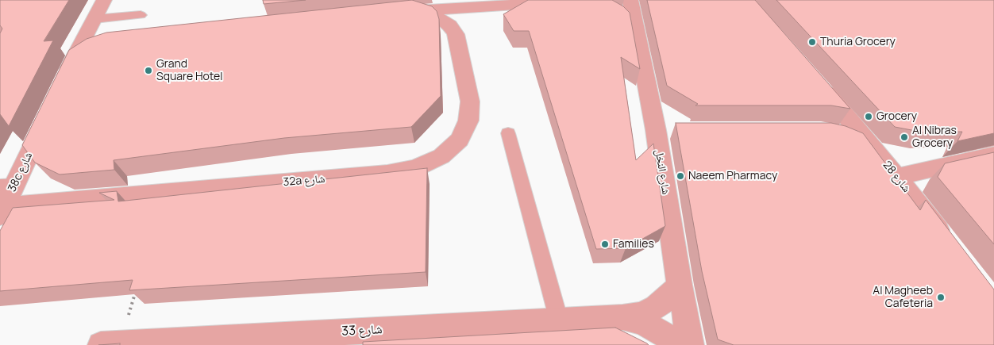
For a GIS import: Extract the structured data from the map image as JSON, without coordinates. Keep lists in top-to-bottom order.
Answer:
{
  "streets": {
    "street": [
      "38c شارع",
      "شارع النخل",
      "شارع 28",
      "32a شارع",
      "شارع 33"
    ]
  },
  "crossings": [
    ["38c شارع", "32a شارع"],
    ["شارع النخل", "شارع 33"]
  ],
  "places": [
    "Thuria Grocery",
    "Grand Square Hotel",
    "Grocery",
    "Al Nibras Grocery",
    "Naeem Pharmacy",
    "Families",
    "Al Magheeb Cafeteria"
  ]
}
